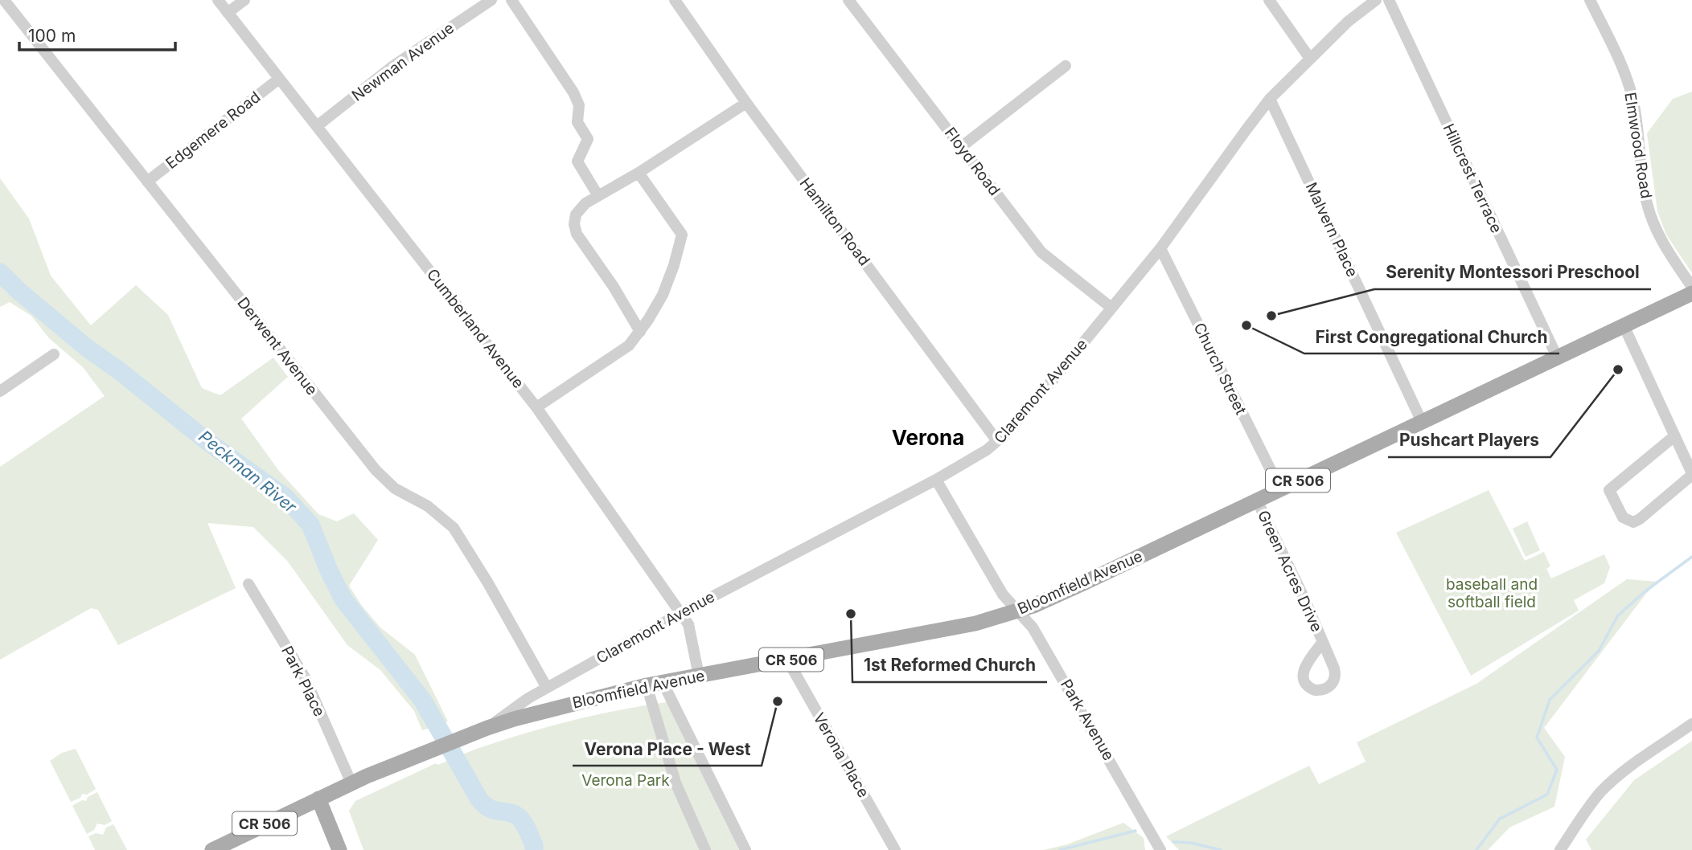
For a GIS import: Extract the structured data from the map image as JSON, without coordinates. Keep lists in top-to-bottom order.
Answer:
{
  "streets": {
    "main road": ["CR 506", "Bloomfield Avenue"],
    "street": [
      "Newman Avenue",
      "Edgemere Road",
      "Elmwood Road",
      "Floyd Road",
      "Hillcrest Terrace",
      "Hamilton Road",
      "Malvern Place",
      "Cumberland Avenue",
      "Derwent Avenue",
      "Church Street",
      "Claremont Avenue",
      "Green Acres Drive",
      "Park Place",
      "Park Avenue",
      "Verona Place"
    ]
  },
  "crossings": [
    ["Newman Avenue", "Cumberland Avenue"],
    ["Edgemere Road", "Cumberland Avenue"],
    ["Edgemere Road", "Derwent Avenue"],
    ["Floyd Road", "Claremont Avenue"],
    ["Hillcrest Terrace", "Bloomfield Avenue"],
    ["Hamilton Road", "Claremont Avenue"],
    ["Malvern Place", "Claremont Avenue"],
    ["Malvern Place", "Bloomfield Avenue"],
    ["Cumberland Avenue", "Claremont Avenue"],
    ["Cumberland Avenue", "Bloomfield Avenue"],
    ["Derwent Avenue", "Claremont Avenue"],
    ["Church Street", "Claremont Avenue"],
    ["Church Street", "Bloomfield Avenue"],
    ["Claremont Avenue", "Bloomfield Avenue"],
    ["Claremont Avenue", "Park Avenue"],
    ["Green Acres Drive", "Bloomfield Avenue"],
    ["Bloomfield Avenue", "Park Place"],
    ["Bloomfield Avenue", "Park Avenue"],
    ["Bloomfield Avenue", "Verona Place"]
  ],
  "districts": ["Verona"],
  "water": ["Peckman River"],
  "parks": ["baseball and softball field", "Verona Park"],
  "places": [
    "Serenity Montessori Preschool",
    "First Congregational Church",
    "Pushcart Players",
    "1st Reformed Church",
    "Verona Place - West"
  ],
  "scale_bar": "100 m"
}
